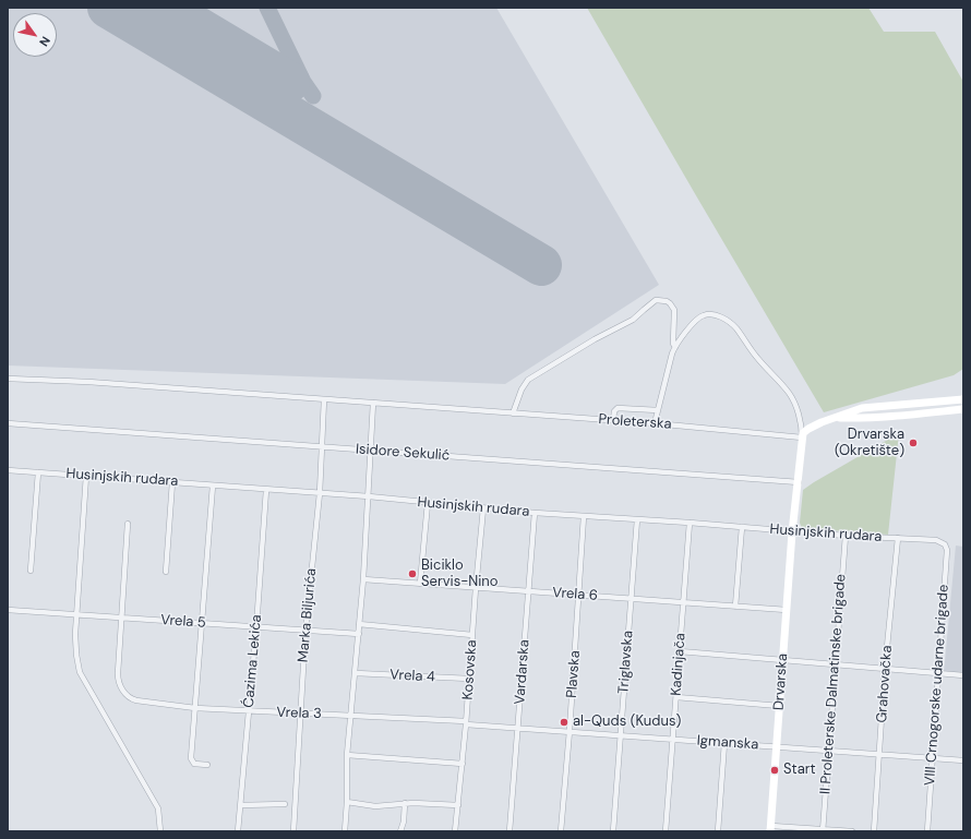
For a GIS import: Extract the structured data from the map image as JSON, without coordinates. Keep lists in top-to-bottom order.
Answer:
{
  "streets": {
    "main road": ["Drvarska"],
    "street": [
      "Proleterska",
      "Isidore Sekulić",
      "Husinjskih rudara",
      "Vrela 6",
      "Marka Biljurića",
      "Vrela 5",
      "Ćazima Lekića",
      "Triglavska",
      "Kadinjača",
      "Kosovska",
      "Vardarska",
      "Plavska",
      "Vrela 4",
      "II Proleterske Dalmatinske brigade",
      "Grahovačka",
      "VIII Crnogorske udarne brigade",
      "Vrela 3",
      "Igmanska"
    ]
  },
  "crossings": [
    ["Proleterska", "Marka Biljurića"],
    ["Isidore Sekulić", "Marka Biljurića"],
    ["Husinjskih rudara", "Marka Biljurića"],
    ["Husinjskih rudara", "Ćazima Lekića"],
    ["Husinjskih rudara", "Triglavska"],
    ["Husinjskih rudara", "Kadinjača"],
    ["Husinjskih rudara", "Kosovska"],
    ["Husinjskih rudara", "Vardarska"],
    ["Husinjskih rudara", "Plavska"],
    ["Husinjskih rudara", "Drvarska"],
    ["Husinjskih rudara", "II Proleterske Dalmatinske brigade"],
    ["Husinjskih rudara", "Grahovačka"],
    ["Husinjskih rudara", "VIII Crnogorske udarne brigade"],
    ["Vrela 6", "Triglavska"],
    ["Vrela 6", "Kadinjača"],
    ["Vrela 6", "Kosovska"],
    ["Vrela 6", "Vardarska"],
    ["Vrela 6", "Plavska"],
    ["Vrela 6", "Drvarska"],
    ["Marka Biljurića", "Vrela 5"],
    ["Marka Biljurića", "Vrela 3"],
    ["Vrela 5", "Ćazima Lekića"],
    ["Vrela 5", "Vrela 3"],
    ["Ćazima Lekića", "Vrela 3"],
    ["Triglavska", "Igmanska"],
    ["Kadinjača", "Igmanska"],
    ["Kosovska", "Vrela 4"],
    ["Kosovska", "Vrela 3"],
    ["Kosovska", "Igmanska"],
    ["Vardarska", "Igmanska"],
    ["Plavska", "Igmanska"],
    ["Drvarska", "Igmanska"],
    ["II Proleterske Dalmatinske brigade", "Igmanska"],
    ["Grahovačka", "Igmanska"],
    ["VIII Crnogorske udarne brigade", "Igmanska"],
    ["Vrela 3", "Igmanska"]
  ],
  "places": [
    "Drvarska (Okretište)",
    "Biciklo Servis-Nino",
    "al-Quds (Kudus)",
    "Start"
  ],
  "north": "bottom right"
}
